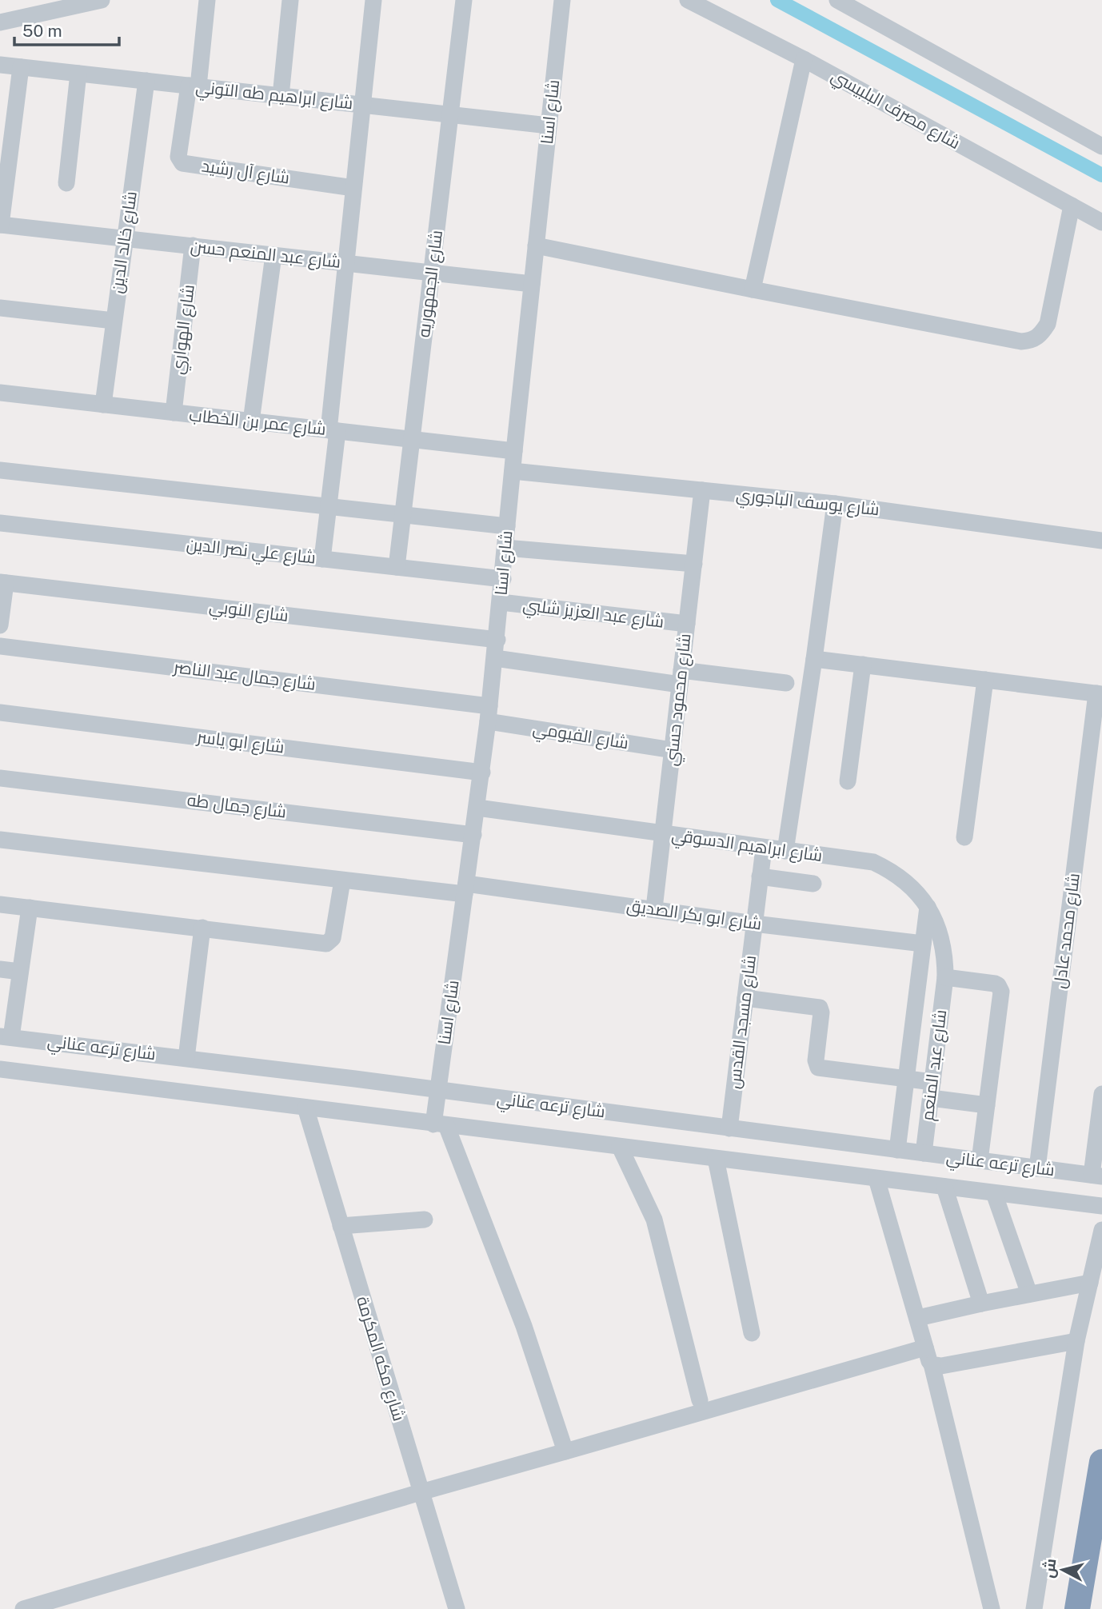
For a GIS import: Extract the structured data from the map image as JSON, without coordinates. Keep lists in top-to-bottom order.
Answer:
{
  "streets": {
    "street": [
      "شارع ابراهيم طه التوني",
      "شارع مصرف البلبيسي",
      "شارع اسنا",
      "شارع آل رشيد",
      "شارع خالد الدين",
      "شارع عبد المنعم حسن",
      "شارع الجمهوريه",
      "شارع الهواري",
      "شارع عمر بن الخطاب",
      "شارع يوسف الباجوري",
      "شارع علي نصر الدين",
      "شارع النوبي",
      "شارع عبد العزيز شلبي",
      "شارع جمال عبد الناصر",
      "شارع محمود حسني",
      "شارع الفيومي",
      "شارع ابو ياسر",
      "شارع جمال طه",
      "شارع ابراهيم الدسوقي",
      "شارع ابو بكر الصديق",
      "شارع محمد عادل",
      "شارع مسجد القدس",
      "شارع ترعه عناني",
      "شارع عبد المنعم",
      "شارع مكه المكرمة"
    ]
  },
  "crossings": [
    ["شارع ابراهيم طه التوني", "شارع اسنا"],
    ["شارع ابراهيم طه التوني", "شارع آل رشيد"],
    ["شارع ابراهيم طه التوني", "شارع خالد الدين"],
    ["شارع ابراهيم طه التوني", "شارع الجمهوريه"],
    ["شارع اسنا", "شارع عبد المنعم حسن"],
    ["شارع اسنا", "شارع عمر بن الخطاب"],
    ["شارع اسنا", "شارع يوسف الباجوري"],
    ["شارع اسنا", "شارع علي نصر الدين"],
    ["شارع اسنا", "شارع النوبي"],
    ["شارع اسنا", "شارع عبد العزيز شلبي"],
    ["شارع اسنا", "شارع جمال عبد الناصر"],
    ["شارع اسنا", "شارع الفيومي"],
    ["شارع اسنا", "شارع ابو ياسر"],
    ["شارع اسنا", "شارع جمال طه"],
    ["شارع اسنا", "شارع ابراهيم الدسوقي"],
    ["شارع اسنا", "شارع ابو بكر الصديق"],
    ["شارع اسنا", "شارع ترعه عناني"],
    ["شارع خالد الدين", "شارع عبد المنعم حسن"],
    ["شارع خالد الدين", "شارع عمر بن الخطاب"],
    ["شارع عبد المنعم حسن", "شارع الجمهوريه"],
    ["شارع عبد المنعم حسن", "شارع الهواري"],
    ["شارع الجمهوريه", "شارع عمر بن الخطاب"],
    ["شارع الجمهوريه", "شارع علي نصر الدين"],
    ["شارع الهواري", "شارع عمر بن الخطاب"],
    ["شارع يوسف الباجوري", "شارع محمود حسني"],
    ["شارع عبد العزيز شلبي", "شارع محمود حسني"],
    ["شارع جمال عبد الناصر", "شارع الفيومي"],
    ["شارع محمود حسني", "شارع الفيومي"],
    ["شارع محمود حسني", "شارع ابراهيم الدسوقي"],
    ["شارع محمود حسني", "شارع ابو بكر الصديق"],
    ["شارع ابراهيم الدسوقي", "شارع مسجد القدس"],
    ["شارع ابراهيم الدسوقي", "شارع عبد المنعم"],
    ["شارع ابو بكر الصديق", "شارع مسجد القدس"],
    ["شارع محمد عادل", "شارع ترعه عناني"],
    ["شارع مسجد القدس", "شارع ترعه عناني"],
    ["شارع ترعه عناني", "شارع عبد المنعم"],
    ["شارع ترعه عناني", "شارع مكه المكرمة"]
  ],
  "scale_bar": "50 m",
  "north": "left"
}
